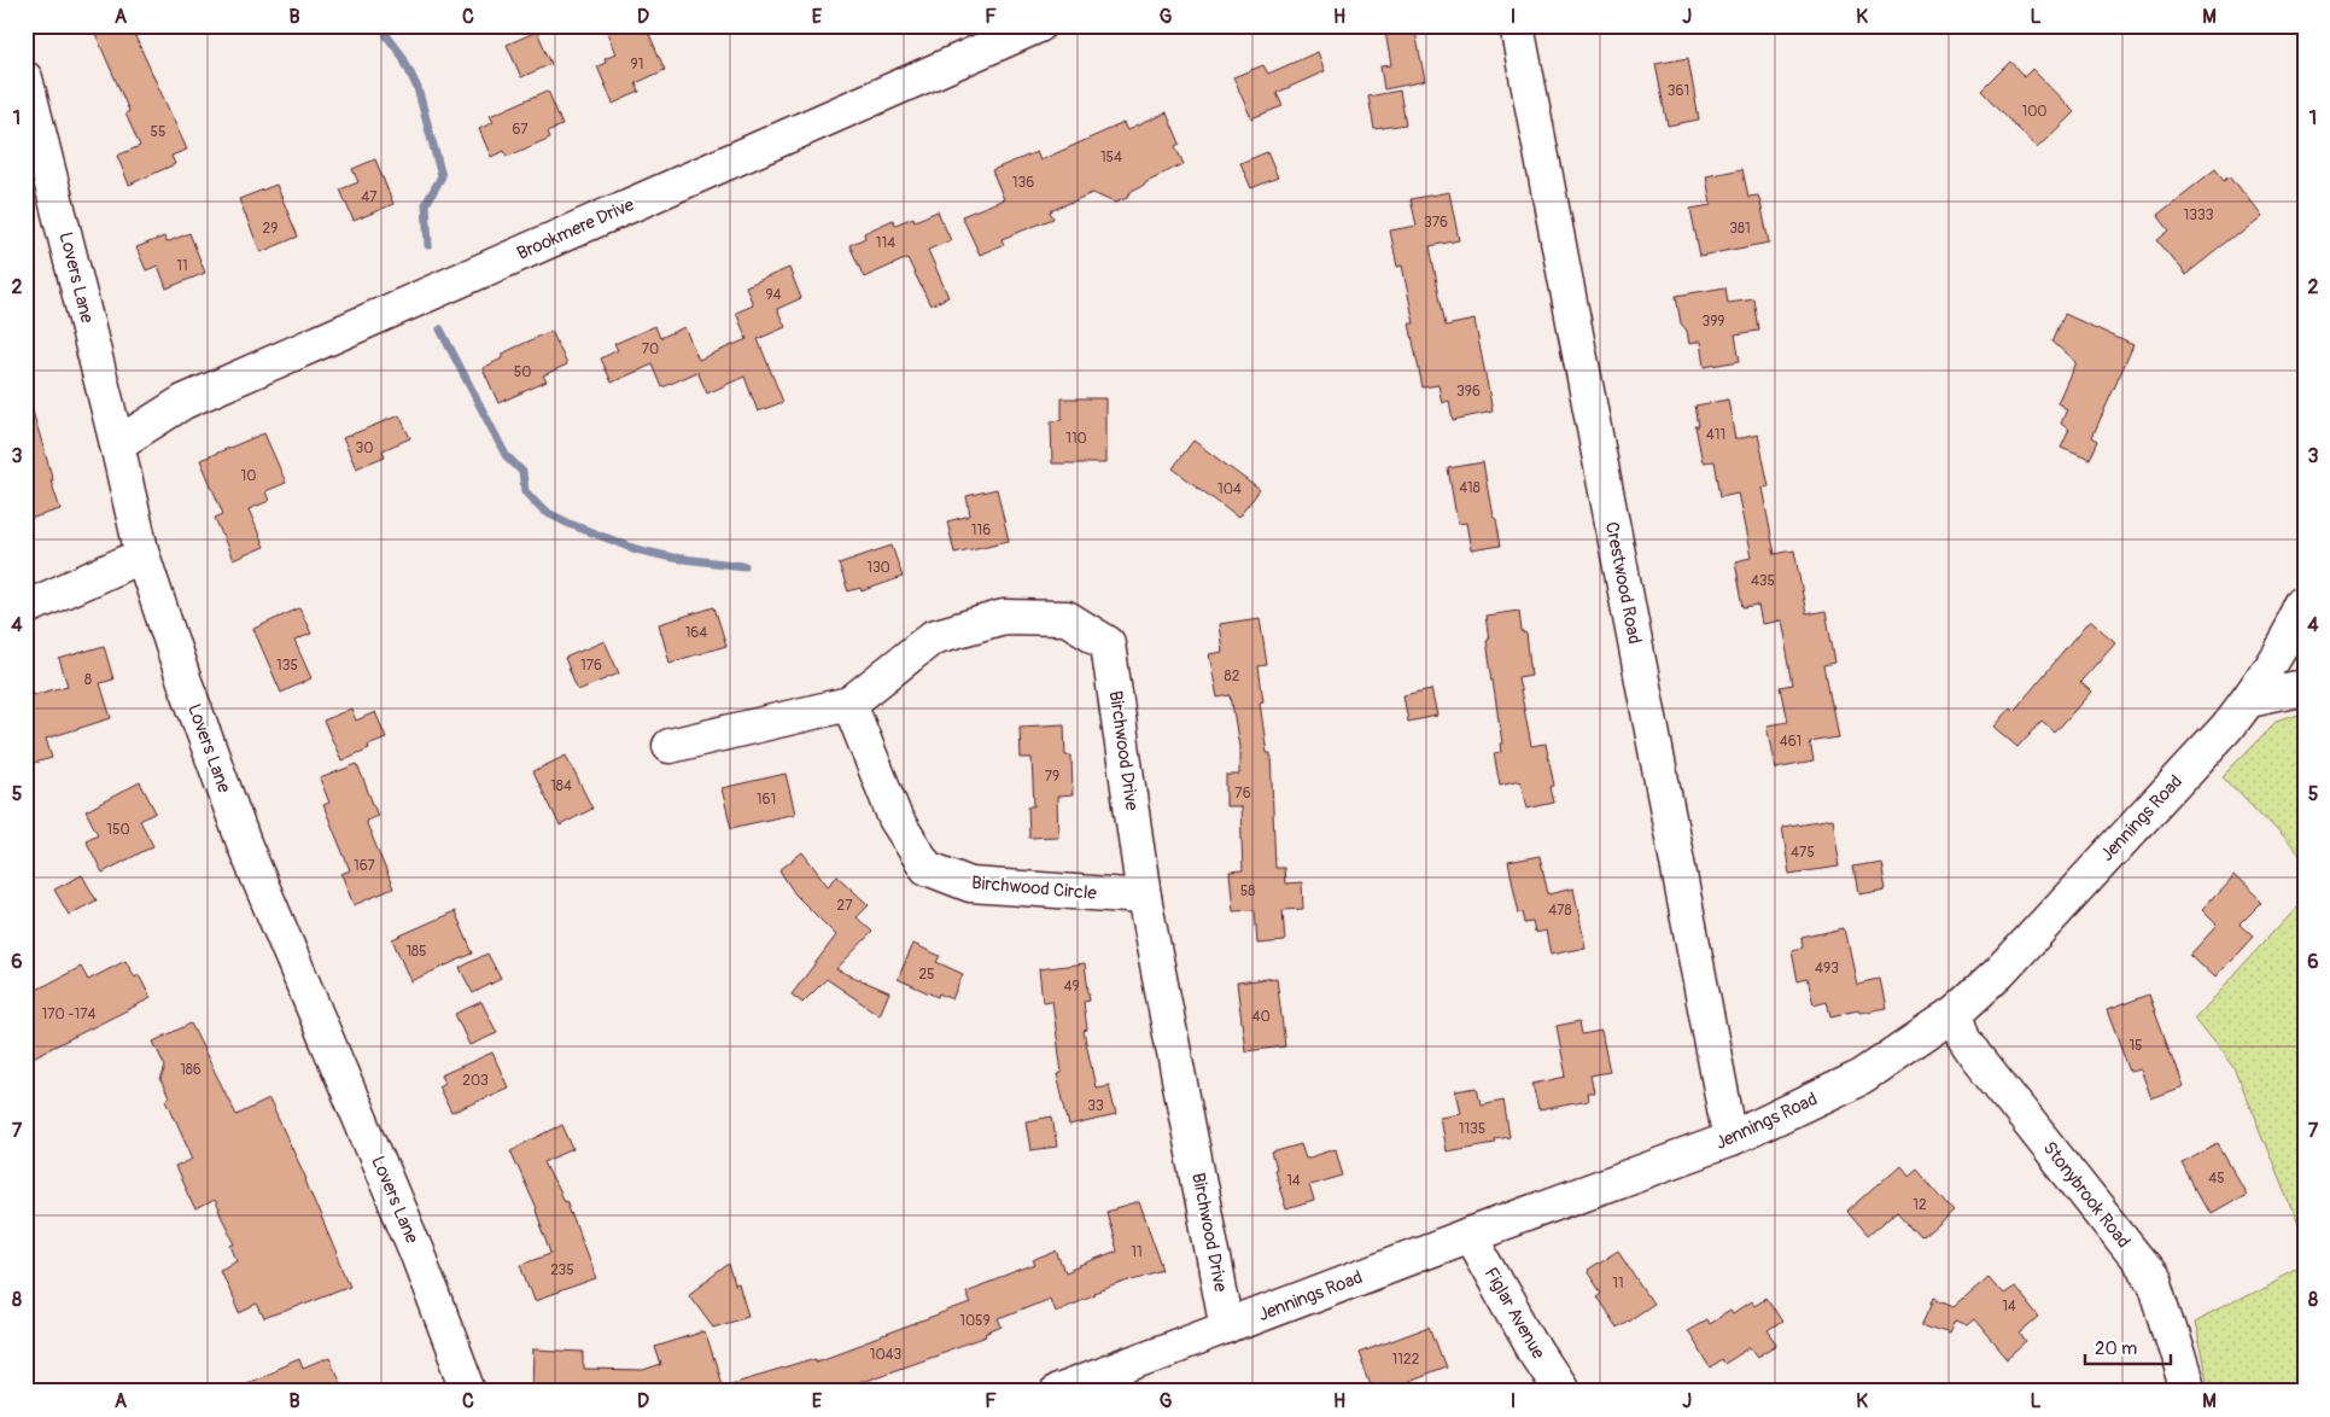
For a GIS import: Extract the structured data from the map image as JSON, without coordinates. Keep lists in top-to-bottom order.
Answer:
{
  "streets": {
    "street": [
      "Brookmere Drive",
      "Lovers Lane",
      "Crestwood Road",
      "Birchwood Drive",
      "Jennings Road",
      "Birchwood Circle",
      "Stonybrook Road",
      "Figlar Avenue"
    ]
  },
  "crossings": [
    ["Brookmere Drive", "Lovers Lane"],
    ["Crestwood Road", "Jennings Road"],
    ["Birchwood Drive", "Jennings Road"],
    ["Birchwood Drive", "Birchwood Circle"],
    ["Jennings Road", "Stonybrook Road"],
    ["Jennings Road", "Figlar Avenue"]
  ],
  "house_numbers": [
    "91",
    "361",
    "100",
    "67",
    "55",
    "154",
    "136",
    "47",
    "1333",
    "376",
    "29",
    "381",
    "114",
    "11",
    "94",
    "399",
    "70",
    "50",
    "396",
    "411",
    "110",
    "30",
    "10",
    "418",
    "104",
    "116",
    "130",
    "435",
    "164",
    "135",
    "176",
    "82",
    "8",
    "461",
    "79",
    "184",
    "76",
    "161",
    "150",
    "475",
    "167",
    "58",
    "27",
    "478",
    "185",
    "493",
    "25",
    "49",
    "170 -174",
    "40",
    "15",
    "186",
    "203",
    "33",
    "1135",
    "45",
    "14",
    "12",
    "11",
    "235",
    "11",
    "14",
    "1059",
    "1043",
    "1122"
  ],
  "scale_bar": "20 m",
  "grid": {
    "columns": [
      "A",
      "B",
      "C",
      "D",
      "E",
      "F",
      "G",
      "H",
      "I",
      "J",
      "K",
      "L",
      "M"
    ],
    "rows": [
      "1",
      "2",
      "3",
      "4",
      "5",
      "6",
      "7",
      "8"
    ]
  }
}
